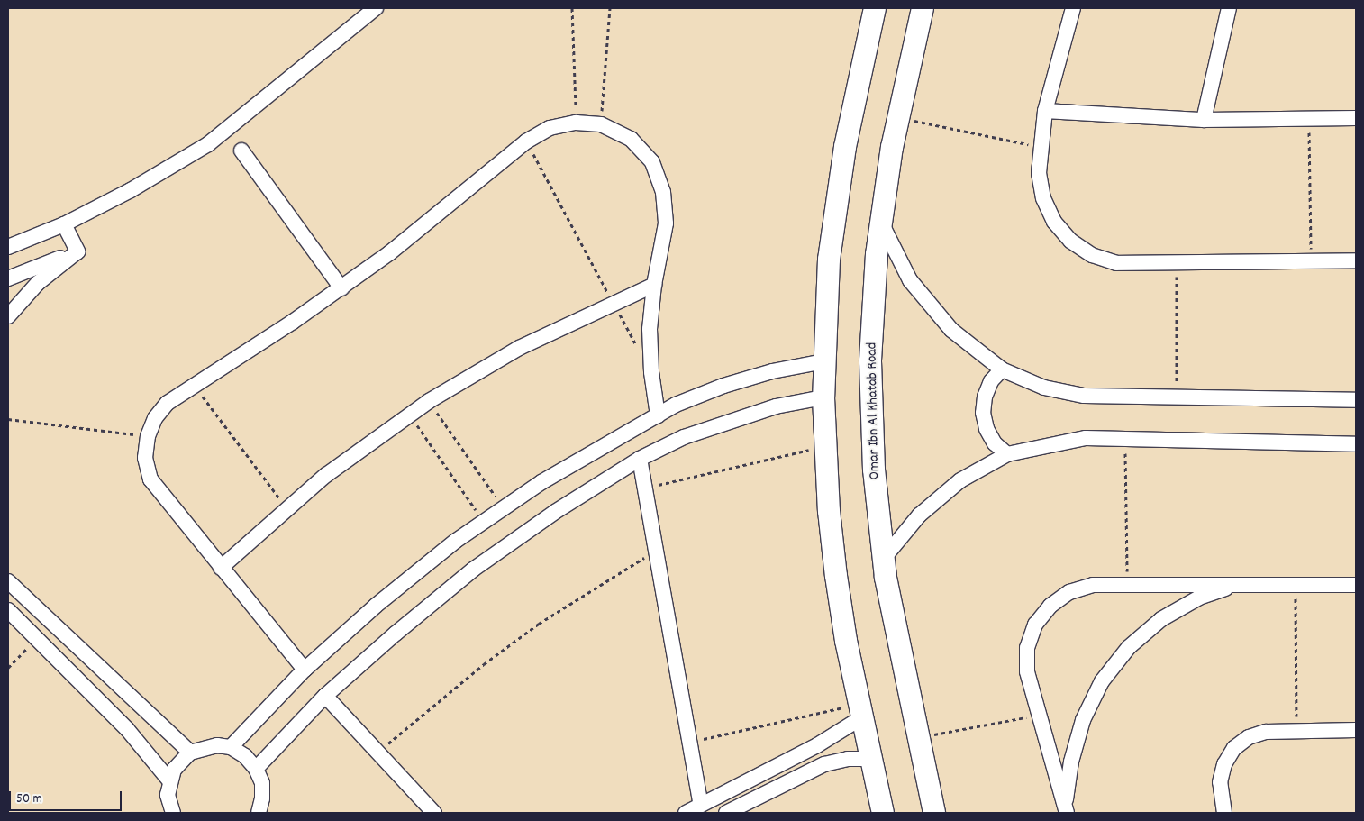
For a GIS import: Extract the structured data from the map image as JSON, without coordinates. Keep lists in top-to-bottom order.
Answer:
{
  "streets": {
    "street": ["Omar Ibn Al Khatab Road"]
  },
  "scale_bar": "50 m"
}
